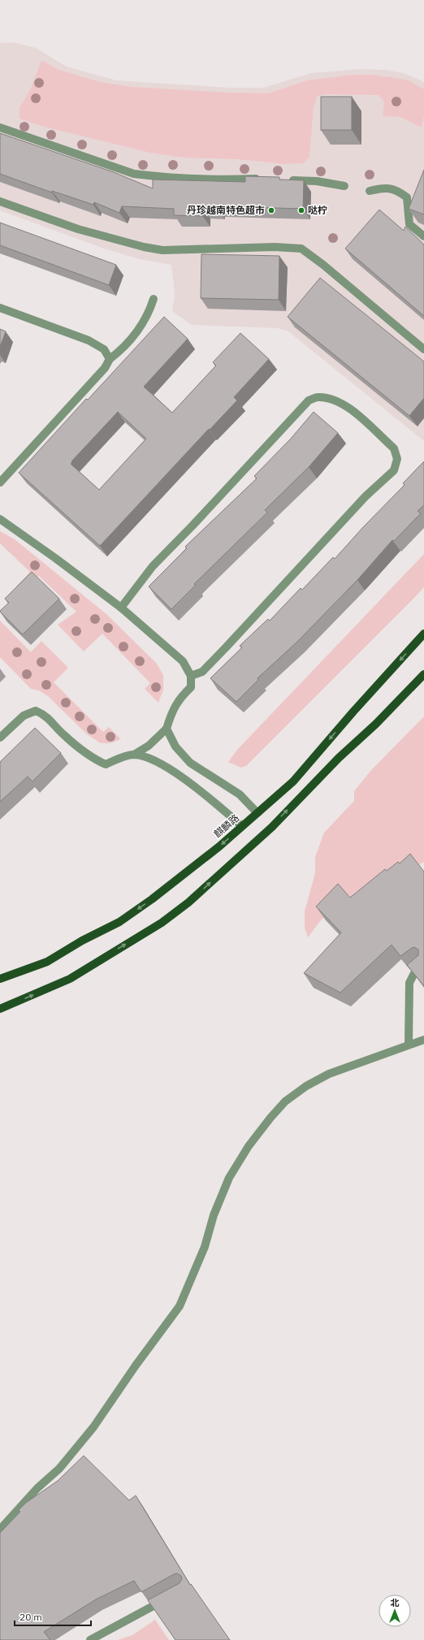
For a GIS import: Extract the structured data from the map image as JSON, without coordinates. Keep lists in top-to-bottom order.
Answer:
{
  "streets": {
    "main road": ["麒麟路"]
  },
  "places": ["丹珍越南特色超市", "哒柠"],
  "scale_bar": "20 m",
  "north": "top"
}
